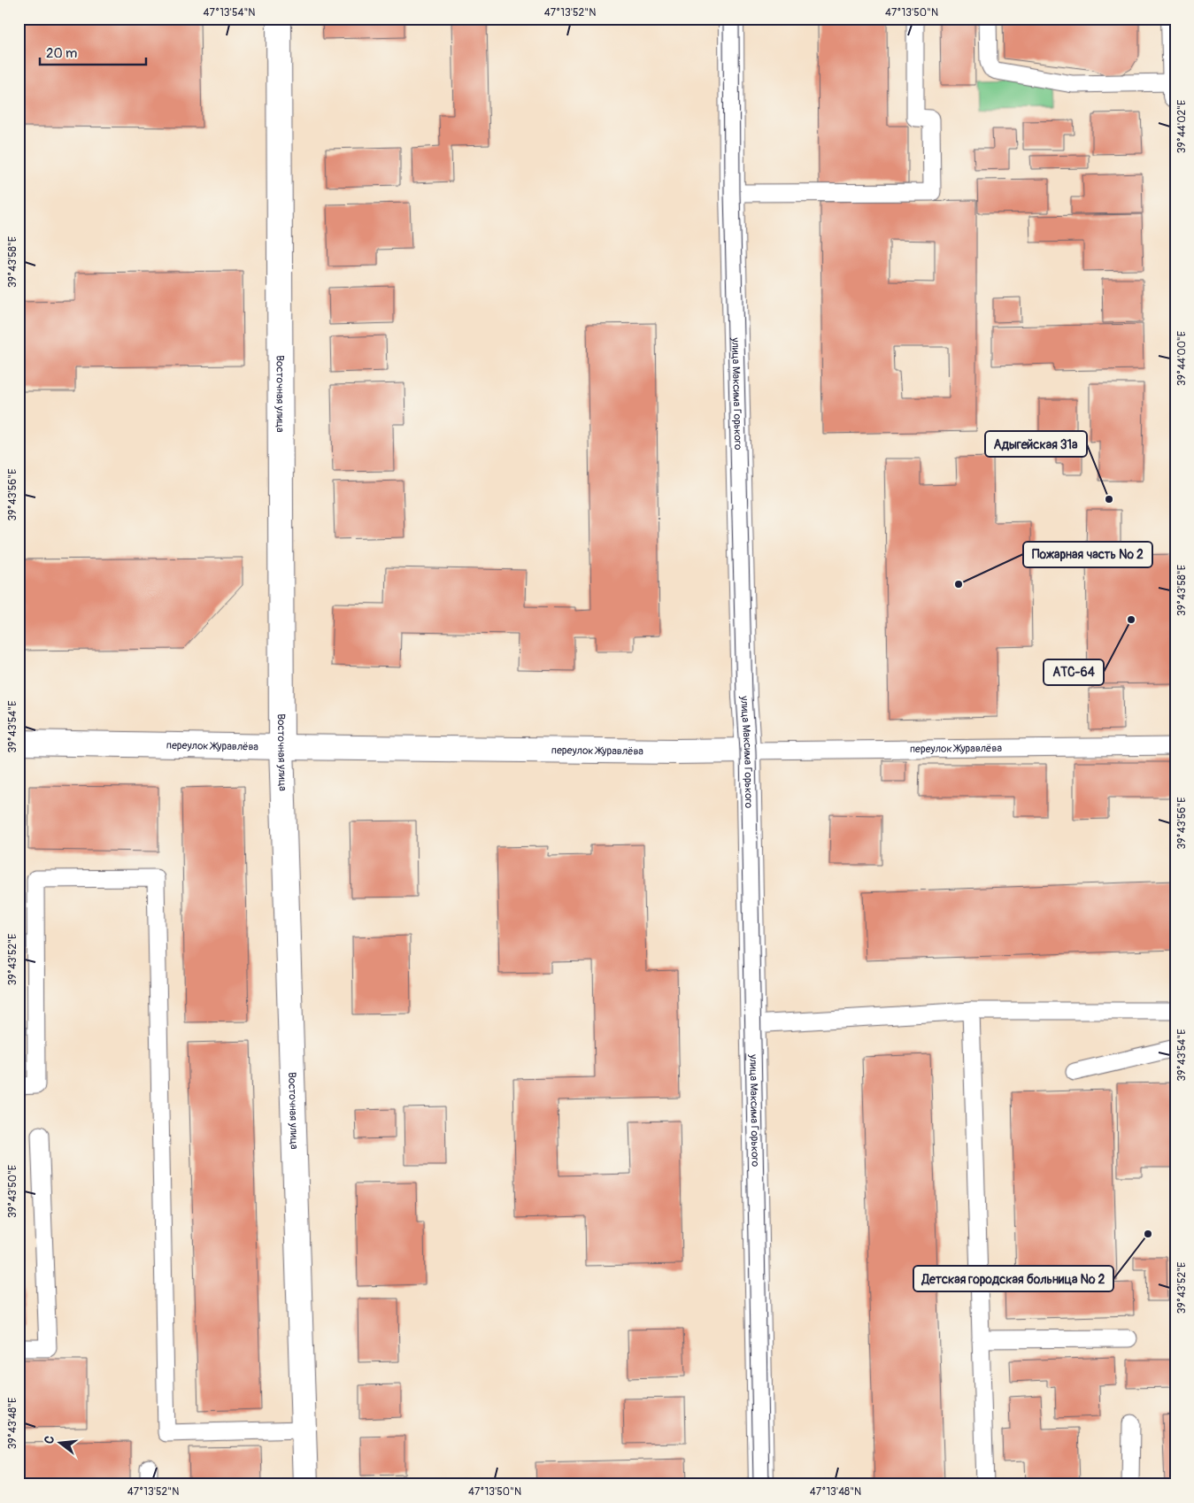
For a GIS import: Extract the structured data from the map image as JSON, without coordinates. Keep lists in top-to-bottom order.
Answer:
{
  "streets": {
    "street": ["Восточная улица", "улица Максима Горького", "переулок Журавлёва"]
  },
  "crossings": [
    ["Восточная улица", "переулок Журавлёва"],
    ["улица Максима Горького", "переулок Журавлёва"]
  ],
  "places": [
    "Адыгейская 31а",
    "Пожарная часть № 2",
    "АТС-64",
    "Детская городская больница № 2"
  ],
  "scale_bar": "20 m",
  "north": "left",
  "coordinates": [
    "47°13'54\"N",
    "47°13'52\"N",
    "47°13'50\"N",
    "39°44'02\"E",
    "39°43'58\"E",
    "39°44'00\"E",
    "39°43'56\"E",
    "39°43'54\"E",
    "39°43'52\"E",
    "39°43'50\"E",
    "39°43'48\"E",
    "47°13'48\"N"
  ]
}
